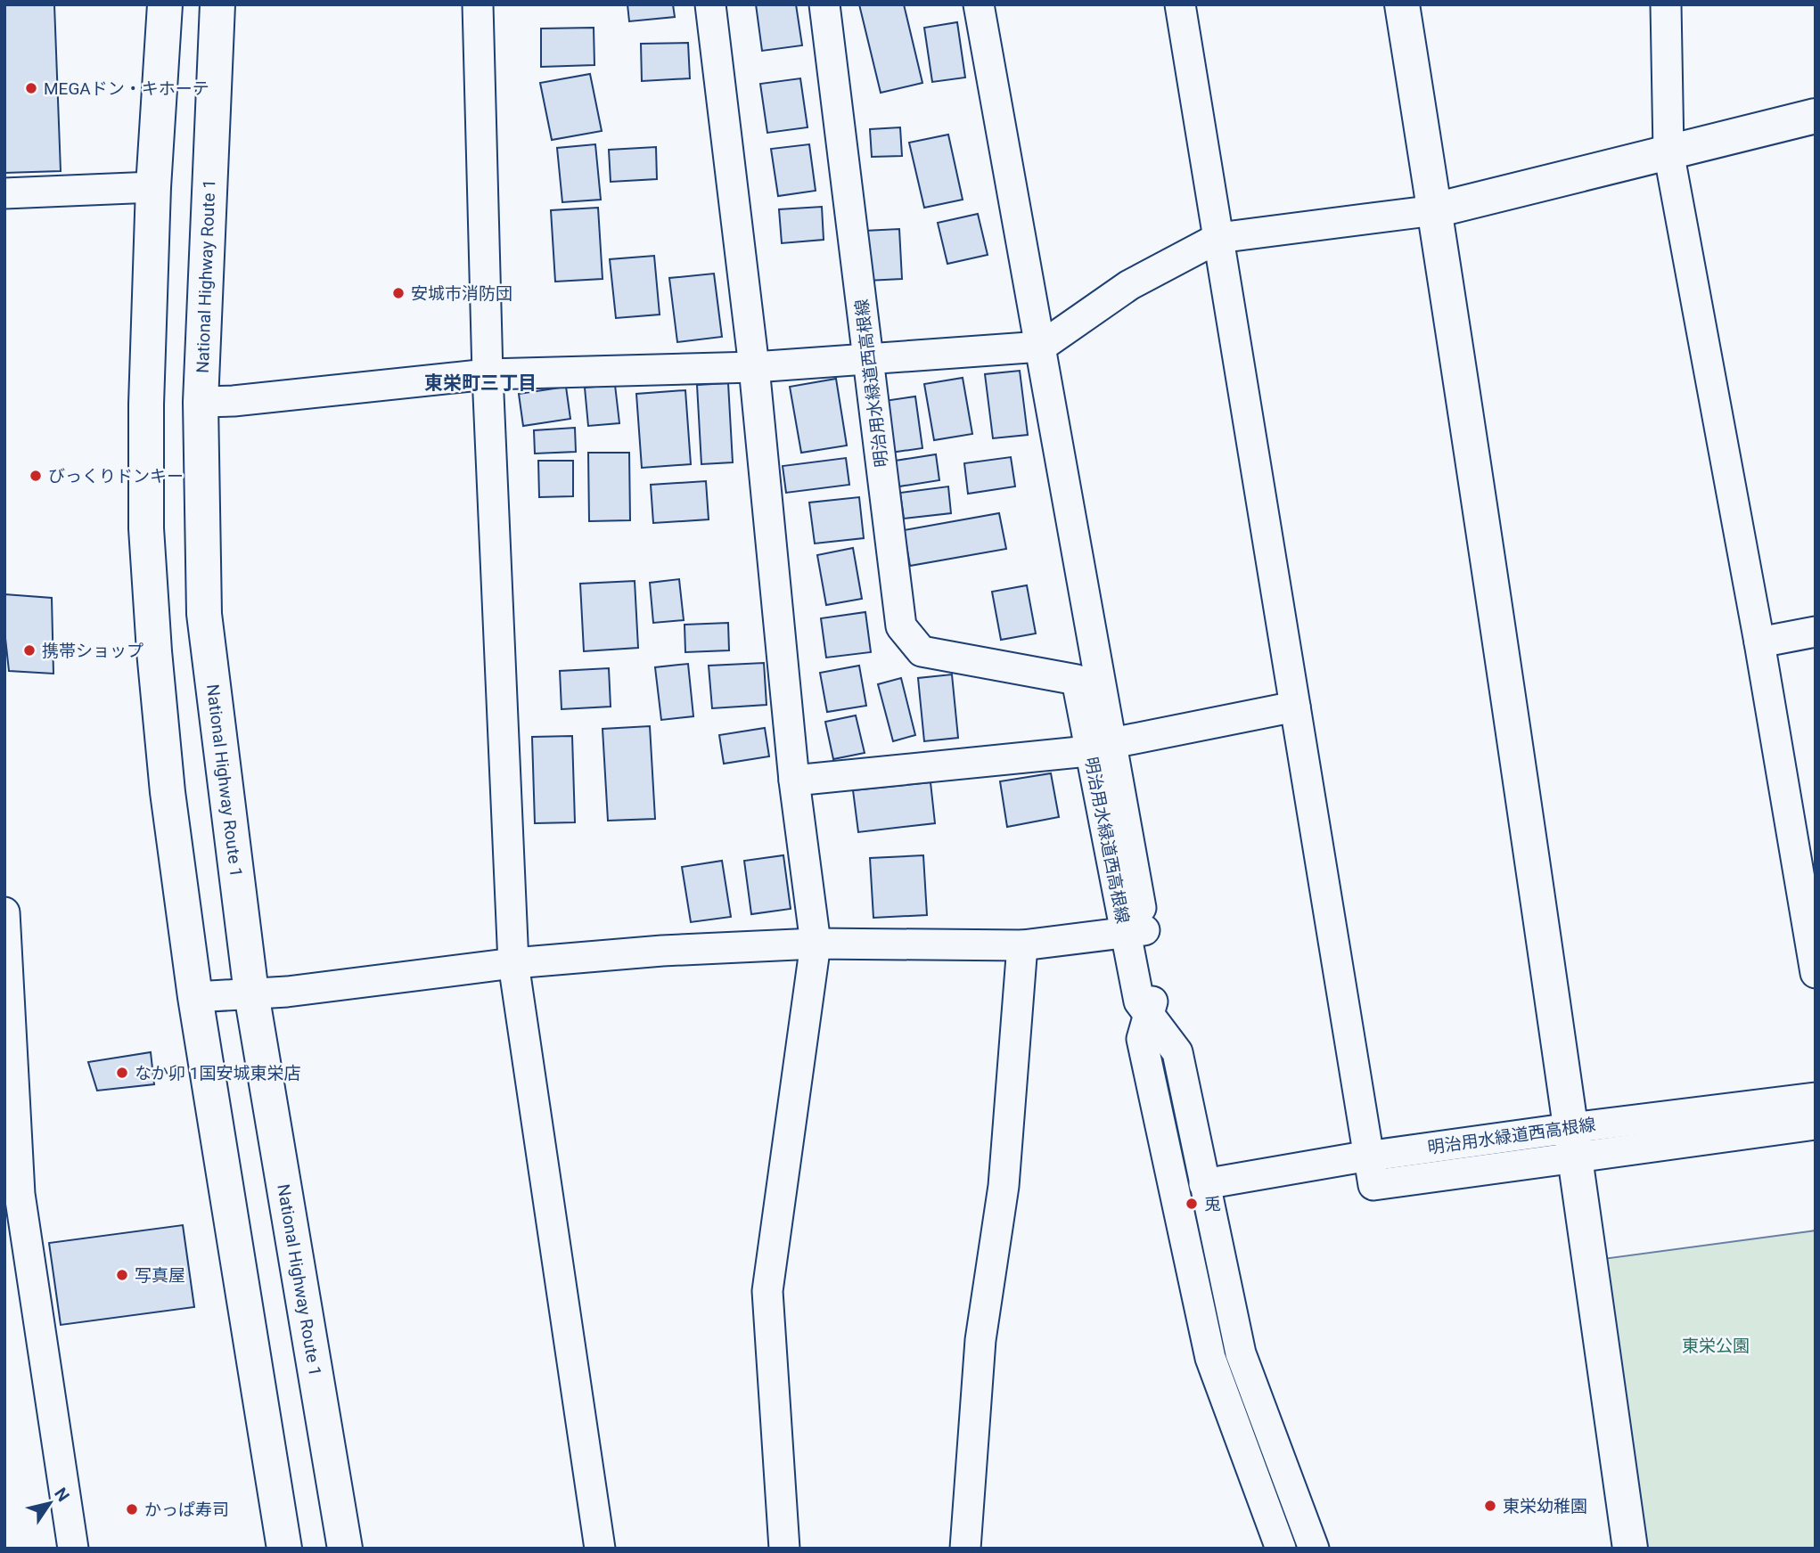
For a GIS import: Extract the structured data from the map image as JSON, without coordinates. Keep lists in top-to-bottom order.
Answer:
{
  "streets": {
    "main road": ["National Highway Route 1"],
    "street": ["明治用水緑道西高根線"]
  },
  "districts": ["東栄町三丁目"],
  "parks": ["東栄公園"],
  "places": [
    "MEGAドン・キホーテ",
    "安城市消防団",
    "びっくりドンキー",
    "携帯ショップ",
    "なか卯 1国安城東栄店",
    "兎",
    "写真屋",
    "東栄幼稚園",
    "かっぱ寿司"
  ],
  "north": "top right"
}
